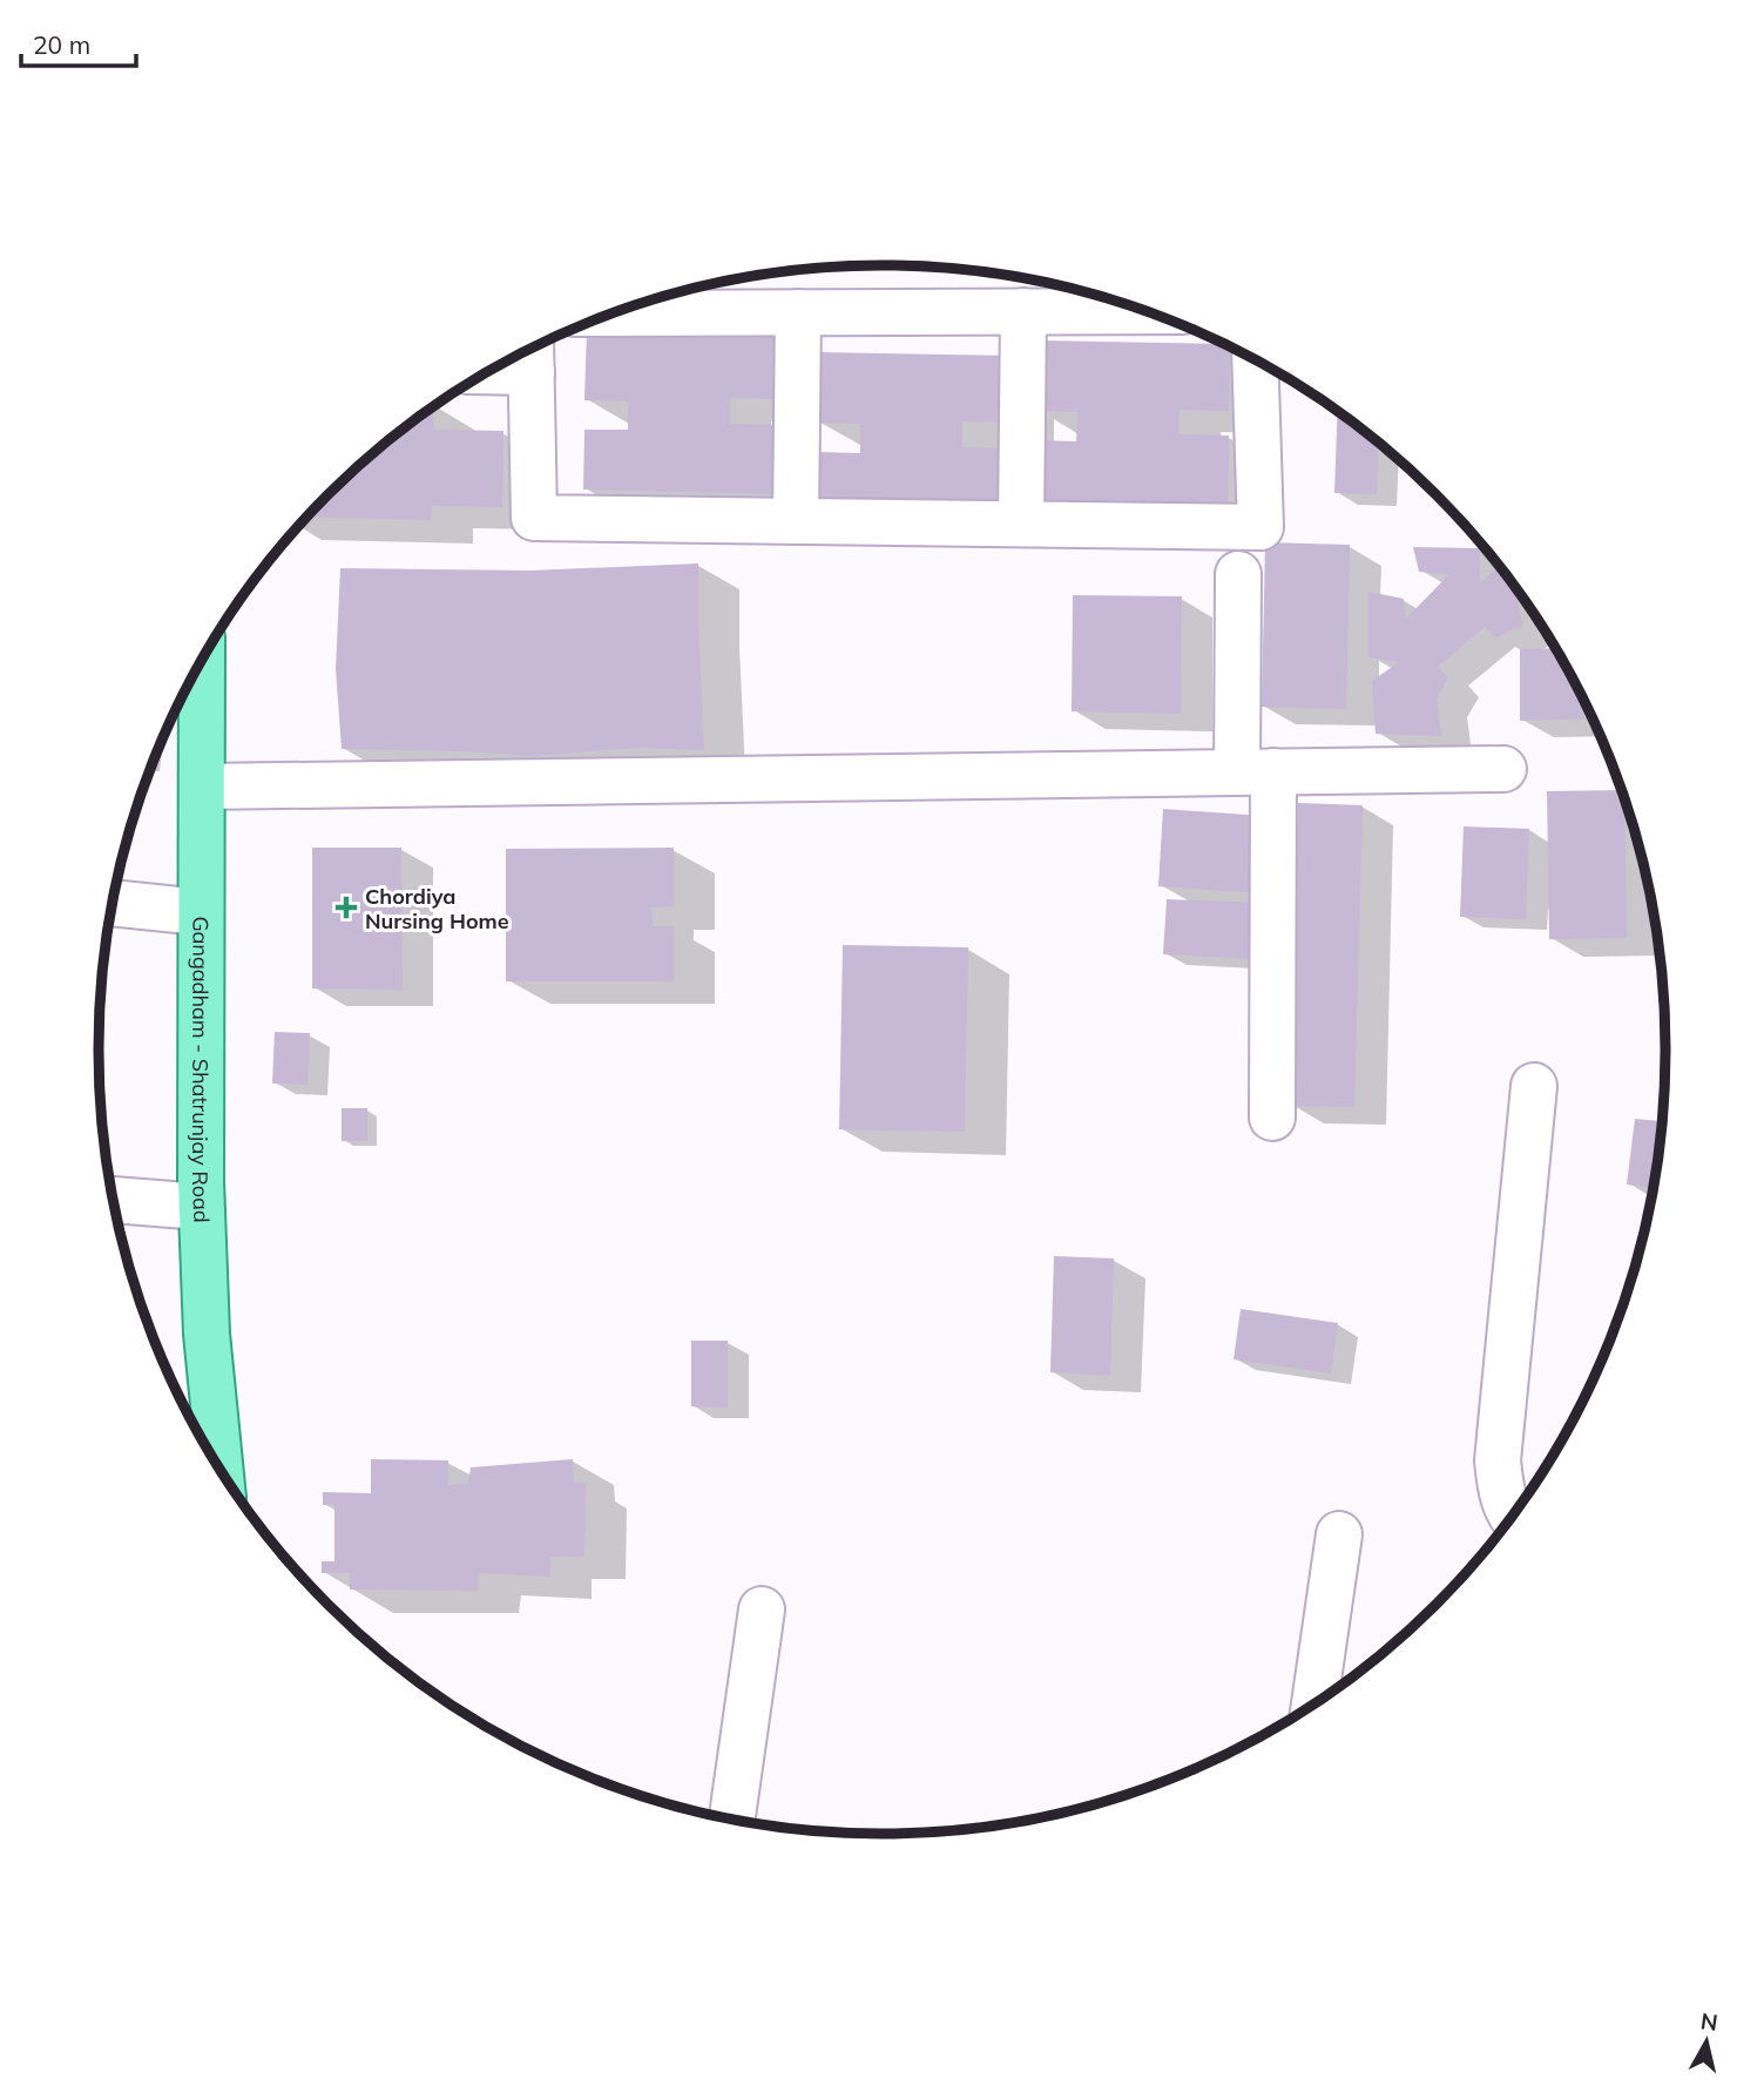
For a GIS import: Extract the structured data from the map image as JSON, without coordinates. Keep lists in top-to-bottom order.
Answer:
{
  "streets": {
    "main road": ["Gangadham - Shatrunjay Road"]
  },
  "places": {
    "health": ["Chordiya Nursing Home"]
  },
  "scale_bar": "20 m",
  "north": "top"
}
